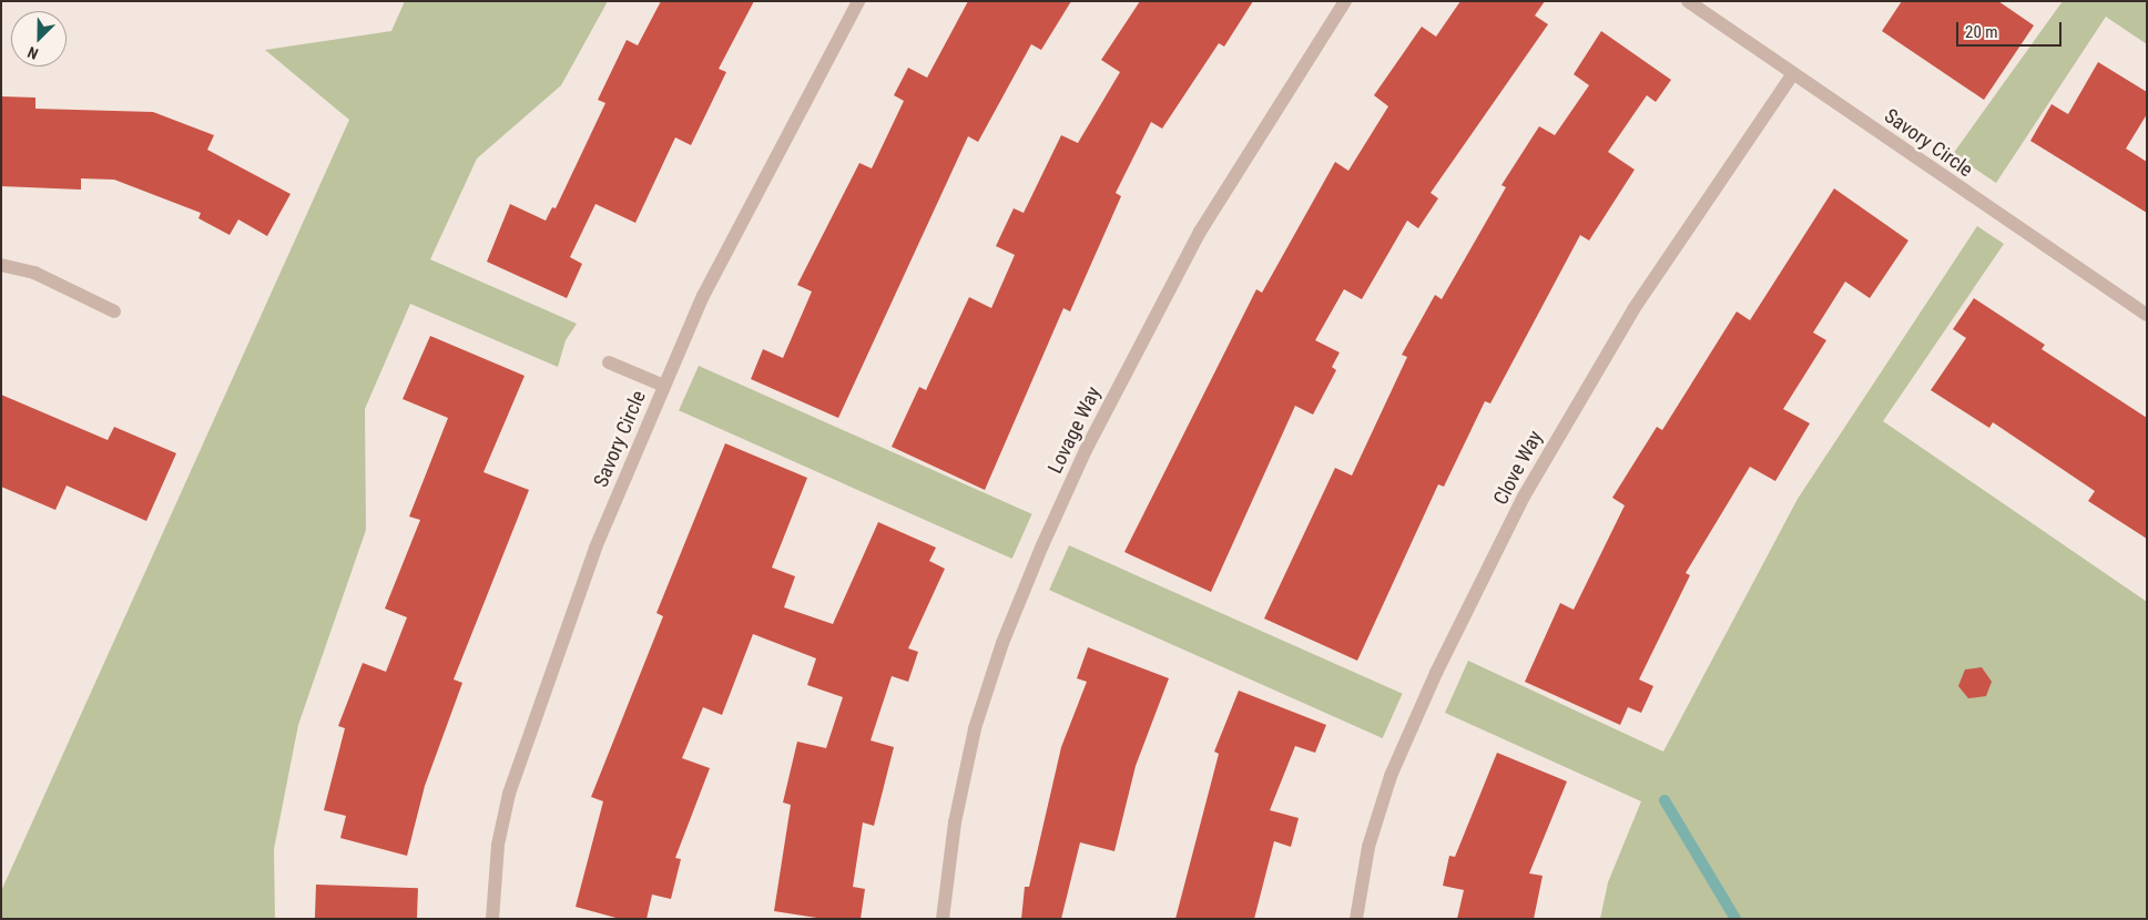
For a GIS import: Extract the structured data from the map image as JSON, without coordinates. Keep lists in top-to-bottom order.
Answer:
{
  "streets": {
    "street": ["Savory Circle", "Lovage Way", "Clove Way"]
  },
  "crossings": [
    ["Savory Circle", "Clove Way"]
  ],
  "scale_bar": "20 m",
  "north": "bottom left"
}
